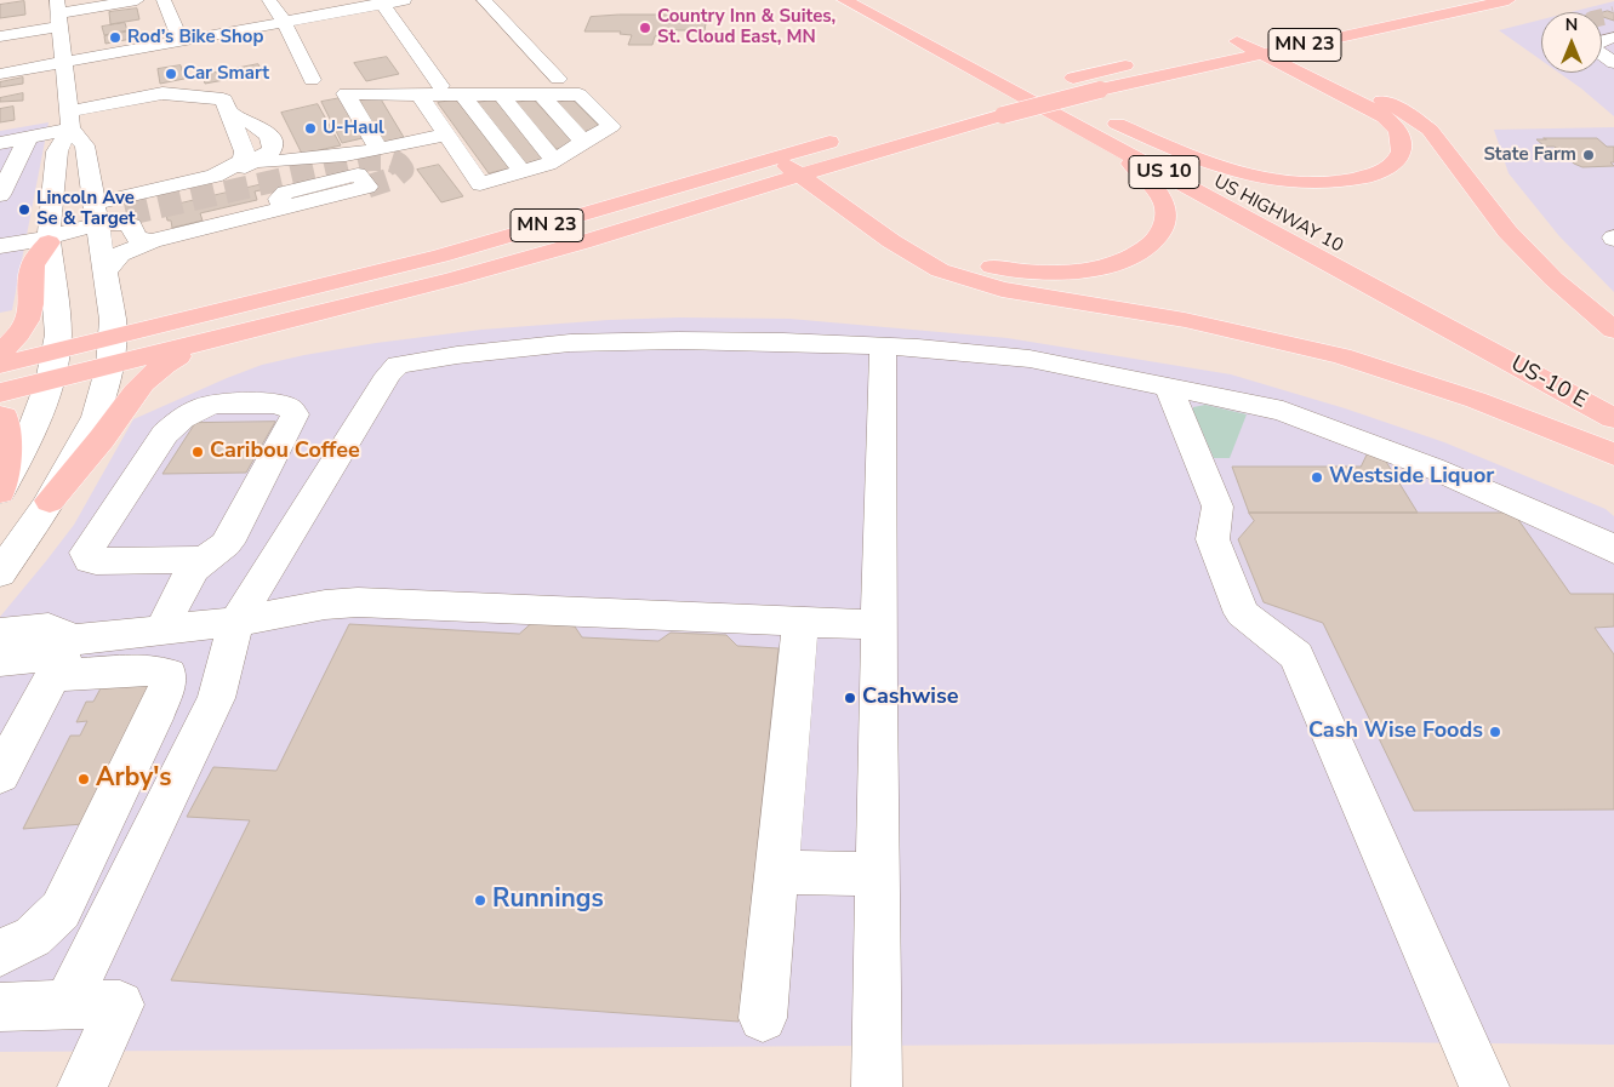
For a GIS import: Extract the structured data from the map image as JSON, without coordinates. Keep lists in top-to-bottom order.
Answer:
{
  "streets": {
    "highway": [
      "MN 23",
      "US 10",
      "US HIGHWAY 10",
      "US-10 E"
    ]
  },
  "crossings": [
    ["MN 23", "US HIGHWAY 10"],
    ["US HIGHWAY 10", "US-10 E"]
  ],
  "places": [
    "Country Inn & Suites, St. Cloud East, MN",
    "Rod’s Bike Shop",
    "Car Smart",
    "U-Haul",
    "State Farm",
    "Lincoln Ave Se & Target",
    "Caribou Coffee",
    "Westside Liquor",
    "Cashwise",
    "Cash Wise Foods",
    "Arby's",
    "Runnings"
  ],
  "north": "top"
}
